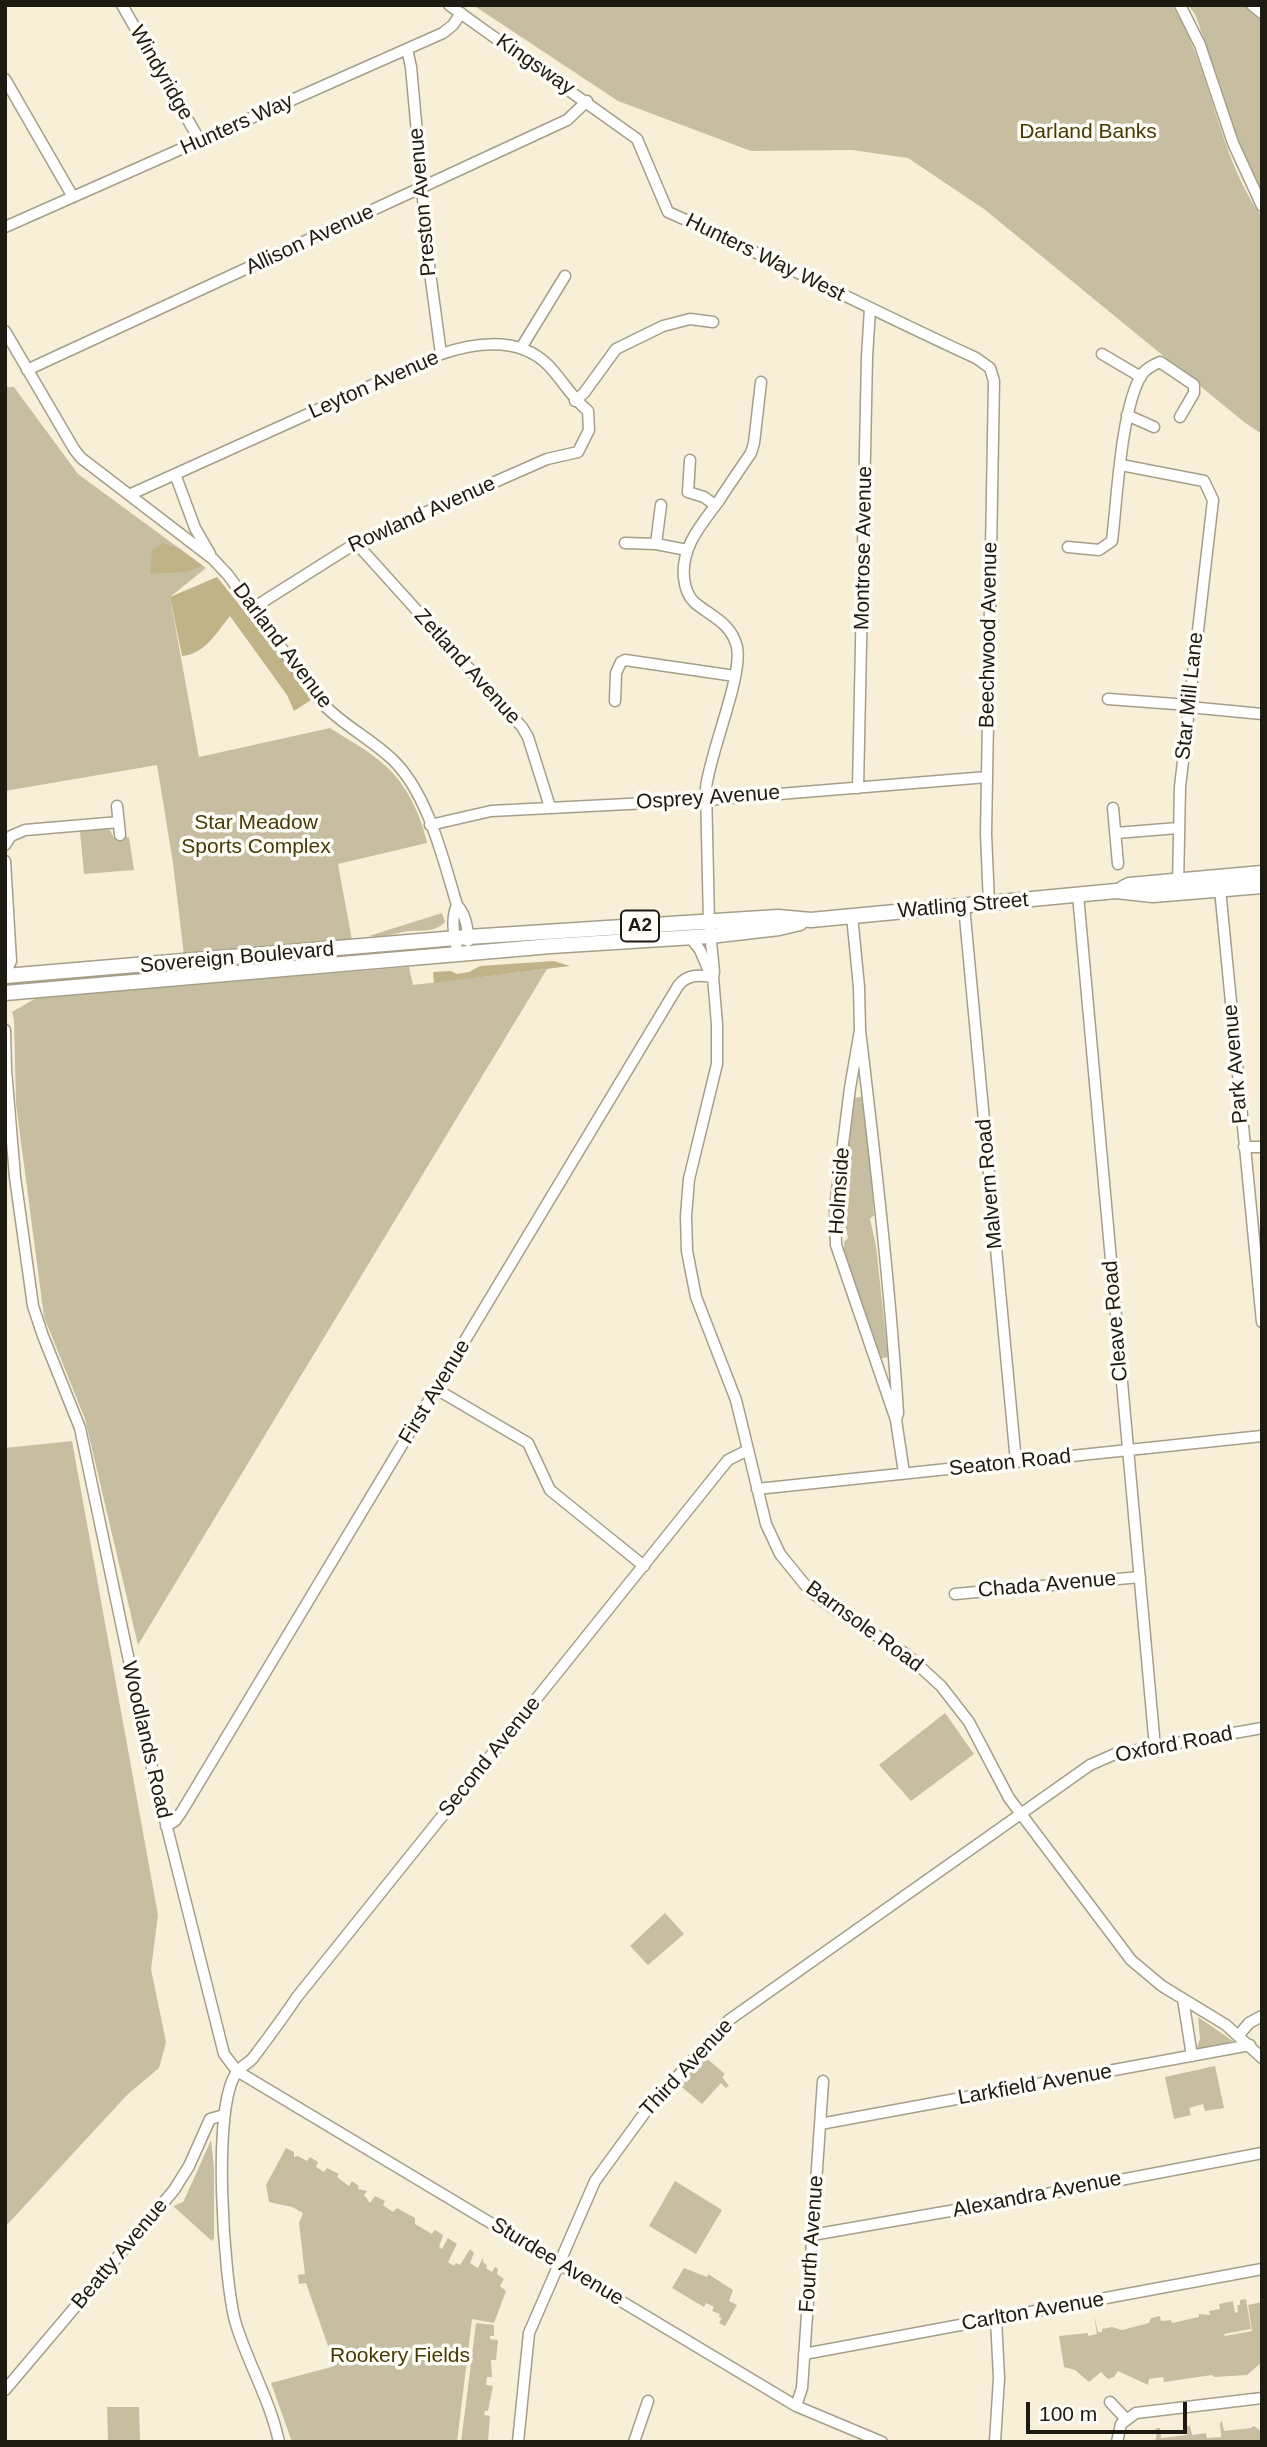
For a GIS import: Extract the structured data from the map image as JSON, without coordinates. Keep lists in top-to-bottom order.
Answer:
{
  "streets": {
    "main road": ["Watling Street", "A2", "Sovereign Boulevard"],
    "street": [
      "Kingsway",
      "Windyridge",
      "Hunters Way",
      "Preston Avenue",
      "Allison Avenue",
      "Hunters Way West",
      "Leyton Avenue",
      "Rowland Avenue",
      "Montrose Avenue",
      "Beechwood Avenue",
      "Darland Avenue",
      "Zetland Avenue",
      "Star Mill Lane",
      "Osprey Avenue",
      "Park Avenue",
      "Malvern Road",
      "Holmside",
      "Cleave Road",
      "First Avenue",
      "Seaton Road",
      "Chada Avenue",
      "Barnsole Road",
      "Woodlands Road",
      "Oxford Road",
      "Second Avenue",
      "Third Avenue",
      "Larkfield Avenue",
      "Alexandra Avenue",
      "Fourth Avenue",
      "Beatty Avenue",
      "Sturdee Avenue",
      "Carlton Avenue"
    ]
  },
  "crossings": [
    ["Kingsway", "Hunters Way"],
    ["Kingsway", "Allison Avenue"],
    ["Kingsway", "Hunters Way West"],
    ["Windyridge", "Hunters Way"],
    ["Hunters Way", "Preston Avenue"],
    ["Preston Avenue", "Allison Avenue"],
    ["Preston Avenue", "Leyton Avenue"],
    ["Allison Avenue", "Hunters Way West"],
    ["Allison Avenue", "Darland Avenue"],
    ["Hunters Way West", "Montrose Avenue"],
    ["Hunters Way West", "Beechwood Avenue"],
    ["Leyton Avenue", "Rowland Avenue"],
    ["Leyton Avenue", "Darland Avenue"],
    ["Rowland Avenue", "Darland Avenue"],
    ["Rowland Avenue", "Zetland Avenue"],
    ["Montrose Avenue", "Osprey Avenue"],
    ["Beechwood Avenue", "Osprey Avenue"],
    ["Beechwood Avenue", "Watling Street"],
    ["Darland Avenue", "Osprey Avenue"],
    ["Darland Avenue", "Watling Street"],
    ["Darland Avenue", "Sovereign Boulevard"],
    ["Zetland Avenue", "Osprey Avenue"],
    ["Star Mill Lane", "Watling Street"],
    ["Osprey Avenue", "Barnsole Road"],
    ["Watling Street", "Sovereign Boulevard"],
    ["Watling Street", "Park Avenue"],
    ["Watling Street", "Malvern Road"],
    ["Watling Street", "Holmside"],
    ["Watling Street", "Cleave Road"],
    ["Watling Street", "Barnsole Road"],
    ["Malvern Road", "Seaton Road"],
    ["Holmside", "Seaton Road"],
    ["Cleave Road", "Seaton Road"],
    ["Cleave Road", "Chada Avenue"],
    ["Cleave Road", "Oxford Road"],
    ["First Avenue", "Barnsole Road"],
    ["First Avenue", "Woodlands Road"],
    ["Seaton Road", "Barnsole Road"],
    ["Barnsole Road", "Oxford Road"],
    ["Barnsole Road", "Second Avenue"],
    ["Barnsole Road", "Third Avenue"],
    ["Barnsole Road", "Larkfield Avenue"],
    ["Woodlands Road", "Second Avenue"],
    ["Woodlands Road", "Sturdee Avenue"],
    ["Oxford Road", "Third Avenue"],
    ["Second Avenue", "Sturdee Avenue"],
    ["Third Avenue", "Sturdee Avenue"],
    ["Larkfield Avenue", "Fourth Avenue"],
    ["Alexandra Avenue", "Fourth Avenue"],
    ["Fourth Avenue", "Sturdee Avenue"],
    ["Fourth Avenue", "Carlton Avenue"]
  ],
  "parks": ["Darland Banks", "Star Meadow Sports Complex", "Rookery Fields"],
  "scale_bar": "100 m"
}
